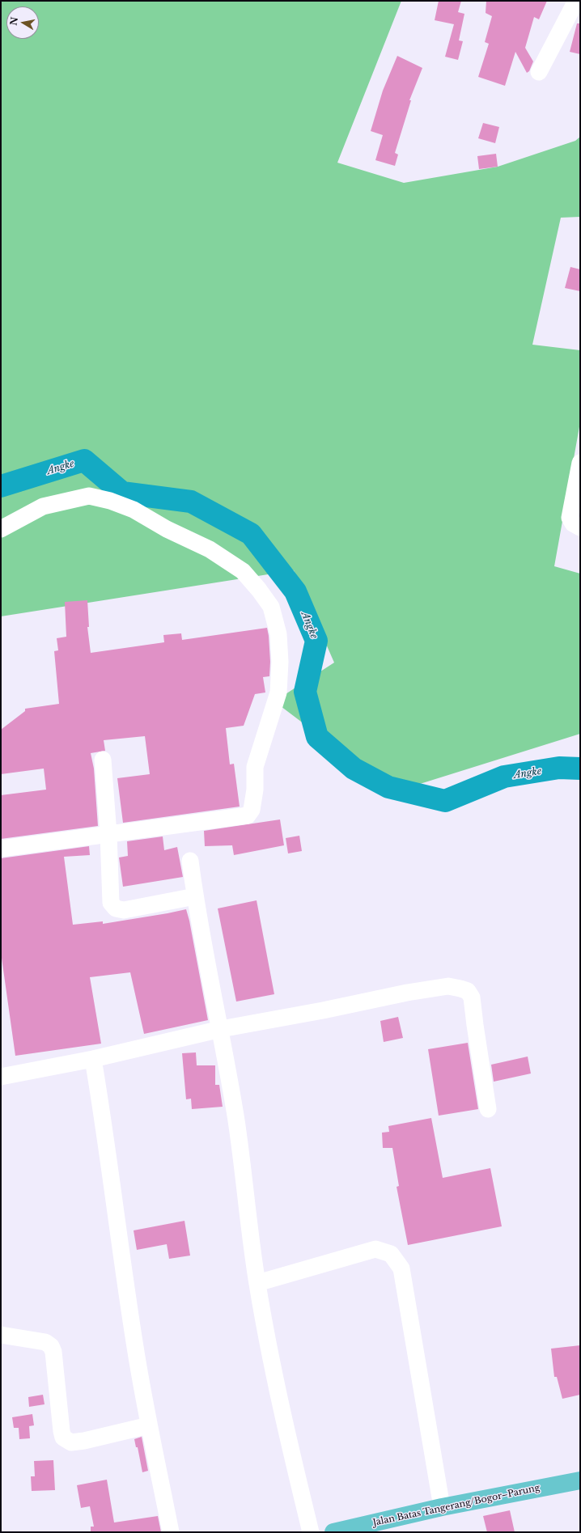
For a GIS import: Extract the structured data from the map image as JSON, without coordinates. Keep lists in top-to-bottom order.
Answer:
{
  "streets": {
    "main road": ["Jalan Batas Tangerang/Bogor–Parung"]
  },
  "water": ["Angke"],
  "north": "left"
}
